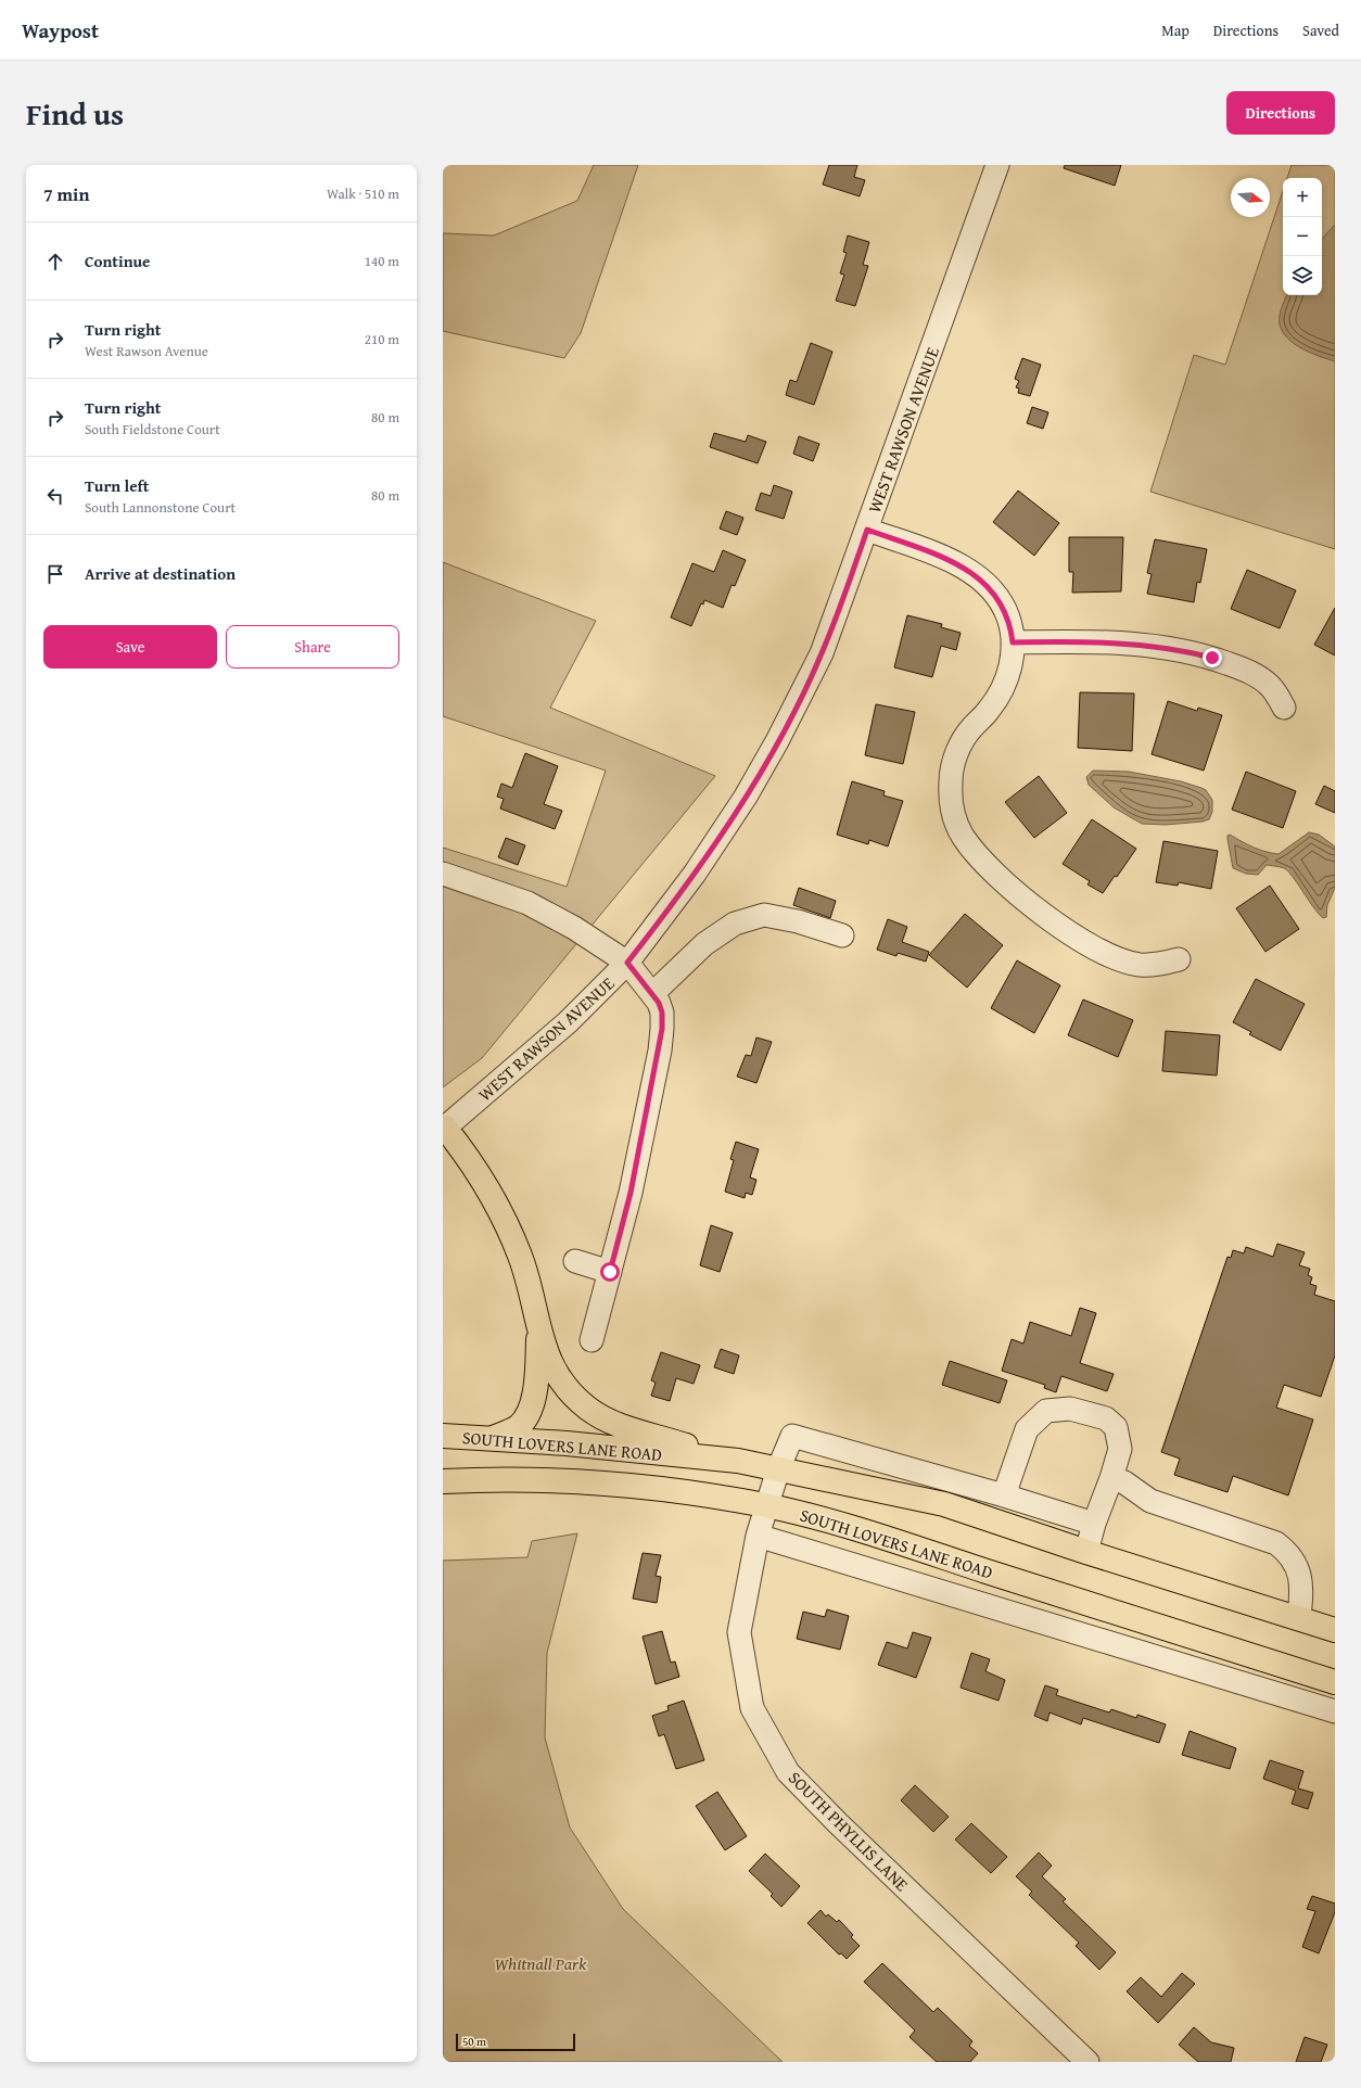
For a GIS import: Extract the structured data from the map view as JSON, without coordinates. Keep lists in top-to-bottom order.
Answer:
{
  "streets": {
    "main road": ["SOUTH LOVERS LANE ROAD"],
    "street": ["WEST RAWSON AVENUE", "SOUTH PHYLLIS LANE"]
  },
  "crossings": [
    ["SOUTH LOVERS LANE ROAD", "SOUTH PHYLLIS LANE"]
  ],
  "parks": ["Whitnall Park"],
  "scale_bar": "50 m",
  "north": "right",
  "page": {
    "header": "Waypost",
    "nav": ["Map", "Directions", "Saved"],
    "title": "Find us",
    "buttons": [
      "Directions",
      ["Save", "Share"]
    ],
    "heading": ["7 min", "Walk · 510 m"],
    "map_buttons": ["+", "−"],
    "list": [
      ["Continue", "140 m"],
      ["Turn right", "West Rawson Avenue", "210 m"],
      ["Turn right", "South Fieldstone Court", "80 m"],
      ["Turn left", "South Lannonstone Court", "80 m"],
      "Arrive at destination"
    ],
    "scale": "50 m"
  }
}
